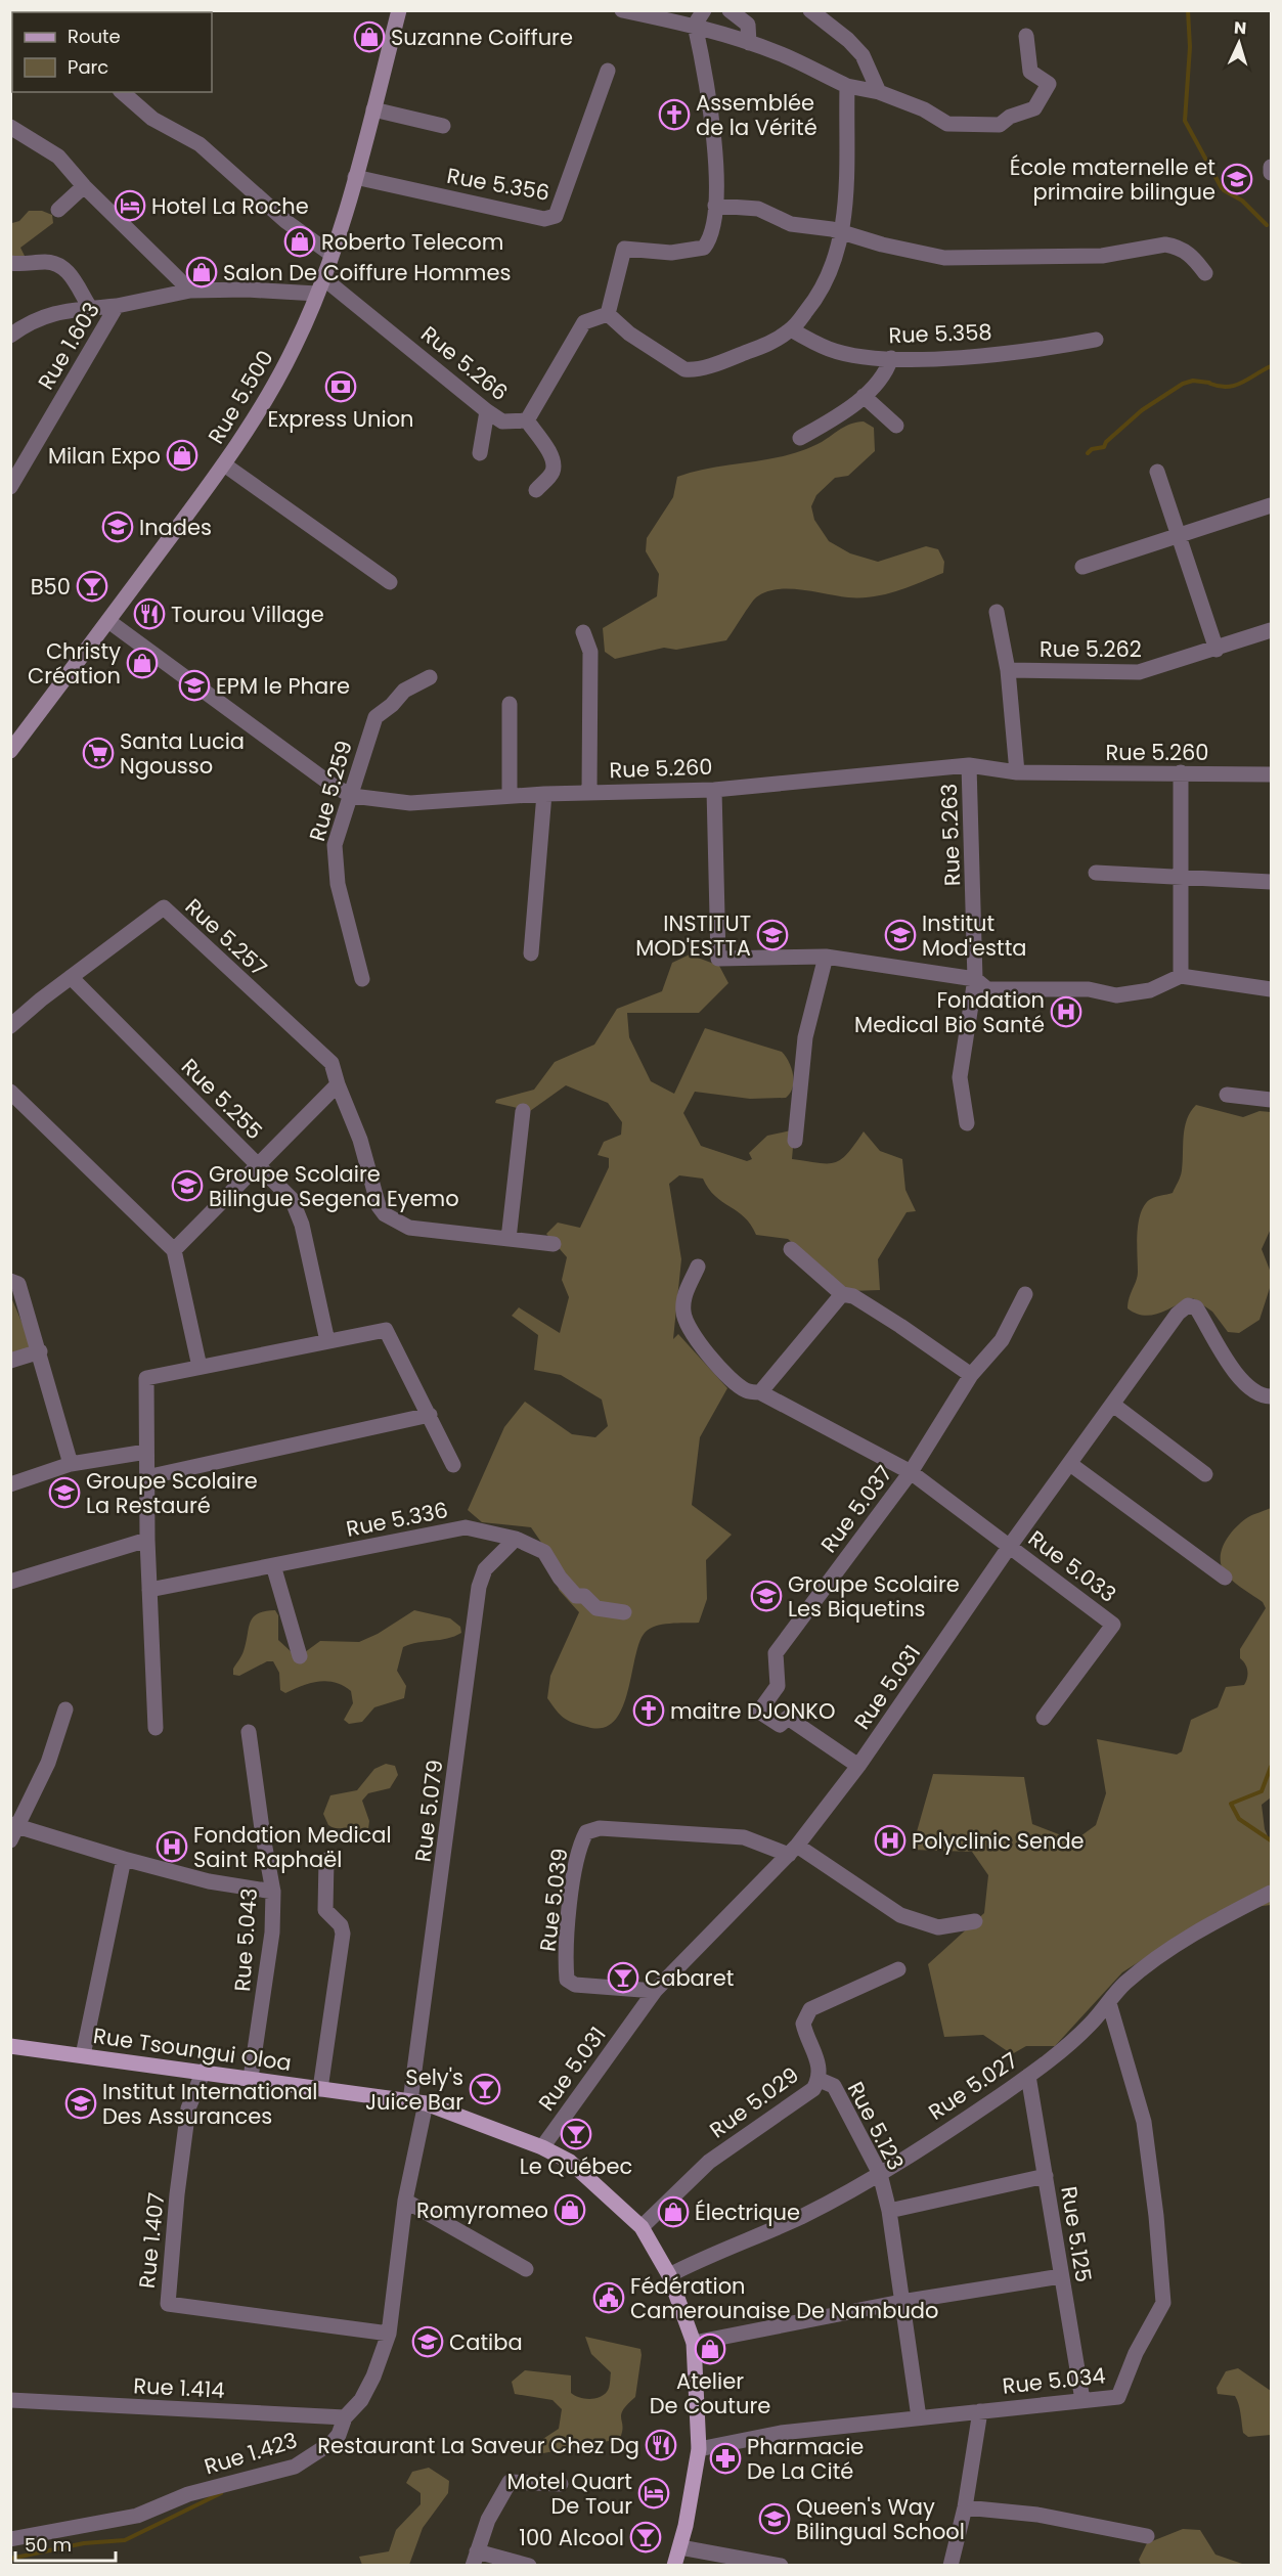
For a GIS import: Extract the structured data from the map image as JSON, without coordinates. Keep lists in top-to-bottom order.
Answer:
{
  "streets": {
    "main road": ["Rue 5.500", "Rue Tsoungui Oloa"],
    "street": [
      "Rue 5.356",
      "Rue 5.358",
      "Rue 1.603",
      "Rue 5.266",
      "Rue 5.262",
      "Rue 5.260",
      "Rue 5.259",
      "Rue 5.263",
      "Rue 5.257",
      "Rue 5.255",
      "Rue 5.037",
      "Rue 5.336",
      "Rue 5.033",
      "Rue 5.031",
      "Rue 5.079",
      "Rue 5.039",
      "Rue 5.043",
      "Rue 5.027",
      "Rue 5.029",
      "Rue 5.123",
      "Rue 5.125",
      "Rue 1.407",
      "Rue 5.034",
      "Rue 1.414",
      "Rue 1.423"
    ]
  },
  "crossings": [
    ["Rue 5.356", "Rue 5.500"],
    ["Rue 1.603", "Rue 5.500"],
    ["Rue 5.266", "Rue 5.500"],
    ["Rue 5.500", "Rue 5.260"],
    ["Rue 5.260", "Rue 5.259"],
    ["Rue 5.260", "Rue 5.263"],
    ["Rue 5.257", "Rue 5.255"],
    ["Rue 5.037", "Rue 5.033"],
    ["Rue 5.037", "Rue 5.031"],
    ["Rue 5.336", "Rue 5.079"],
    ["Rue 5.033", "Rue 5.031"],
    ["Rue 5.031", "Rue 5.039"],
    ["Rue 5.031", "Rue Tsoungui Oloa"],
    ["Rue 5.079", "Rue Tsoungui Oloa"],
    ["Rue 5.079", "Rue 1.423"],
    ["Rue 5.043", "Rue Tsoungui Oloa"],
    ["Rue Tsoungui Oloa", "Rue 5.027"],
    ["Rue Tsoungui Oloa", "Rue 5.029"],
    ["Rue Tsoungui Oloa", "Rue 1.407"],
    ["Rue Tsoungui Oloa", "Rue 5.034"],
    ["Rue Tsoungui Oloa", "Rue 1.423"],
    ["Rue 5.027", "Rue 5.123"],
    ["Rue 5.027", "Rue 5.125"],
    ["Rue 5.027", "Rue 5.034"],
    ["Rue 5.029", "Rue 5.123"],
    ["Rue 5.123", "Rue 5.034"],
    ["Rue 5.125", "Rue 5.034"],
    ["Rue 1.407", "Rue 1.423"],
    ["Rue 1.414", "Rue 1.423"]
  ],
  "places": {
    "shop": [
      "Suzanne Coiffure",
      "Roberto Telecom",
      "Salon De Coiffure Hommes",
      "Milan Expo",
      "Christy Création",
      "Romyromeo",
      "Électrique",
      "Atelier De Couture"
    ],
    "church": ["Assemblée de la Vérité", "maitre DJONKO"],
    "school or university": [
      "École maternelle et primaire bilingue",
      "Inades",
      "EPM le Phare",
      "INSTITUT MOD'ESTTA",
      "Institut Mod'estta",
      "Groupe Scolaire Bilingue Segena Eyemo",
      "Groupe Scolaire La Restauré",
      "Groupe Scolaire Les Biquetins",
      "Institut International Des Assurances",
      "Catiba",
      "Queen's Way Bilingual School"
    ],
    "hotel": ["Hotel La Roche", "Motel Quart De Tour"],
    "bank": ["Express Union"],
    "bar": [
      "B50",
      "Cabaret",
      "Sely's Juice Bar",
      "Le Québec",
      "100 Alcool"
    ],
    "restaurant": ["Tourou Village", "Restaurant La Saveur Chez Dg"],
    "supermarket": ["Santa Lucia Ngousso"],
    "hospital": ["Fondation Medical Bio Santé", "Polyclinic Sende", "Fondation Medical Saint Raphaël"],
    "public building": ["Fédération Camerounaise De Nambudo"],
    "pharmacy": ["Pharmacie De La Cité"]
  },
  "legend": ["Route", "Parc"],
  "scale_bar": "50 m",
  "north": "top"
}
